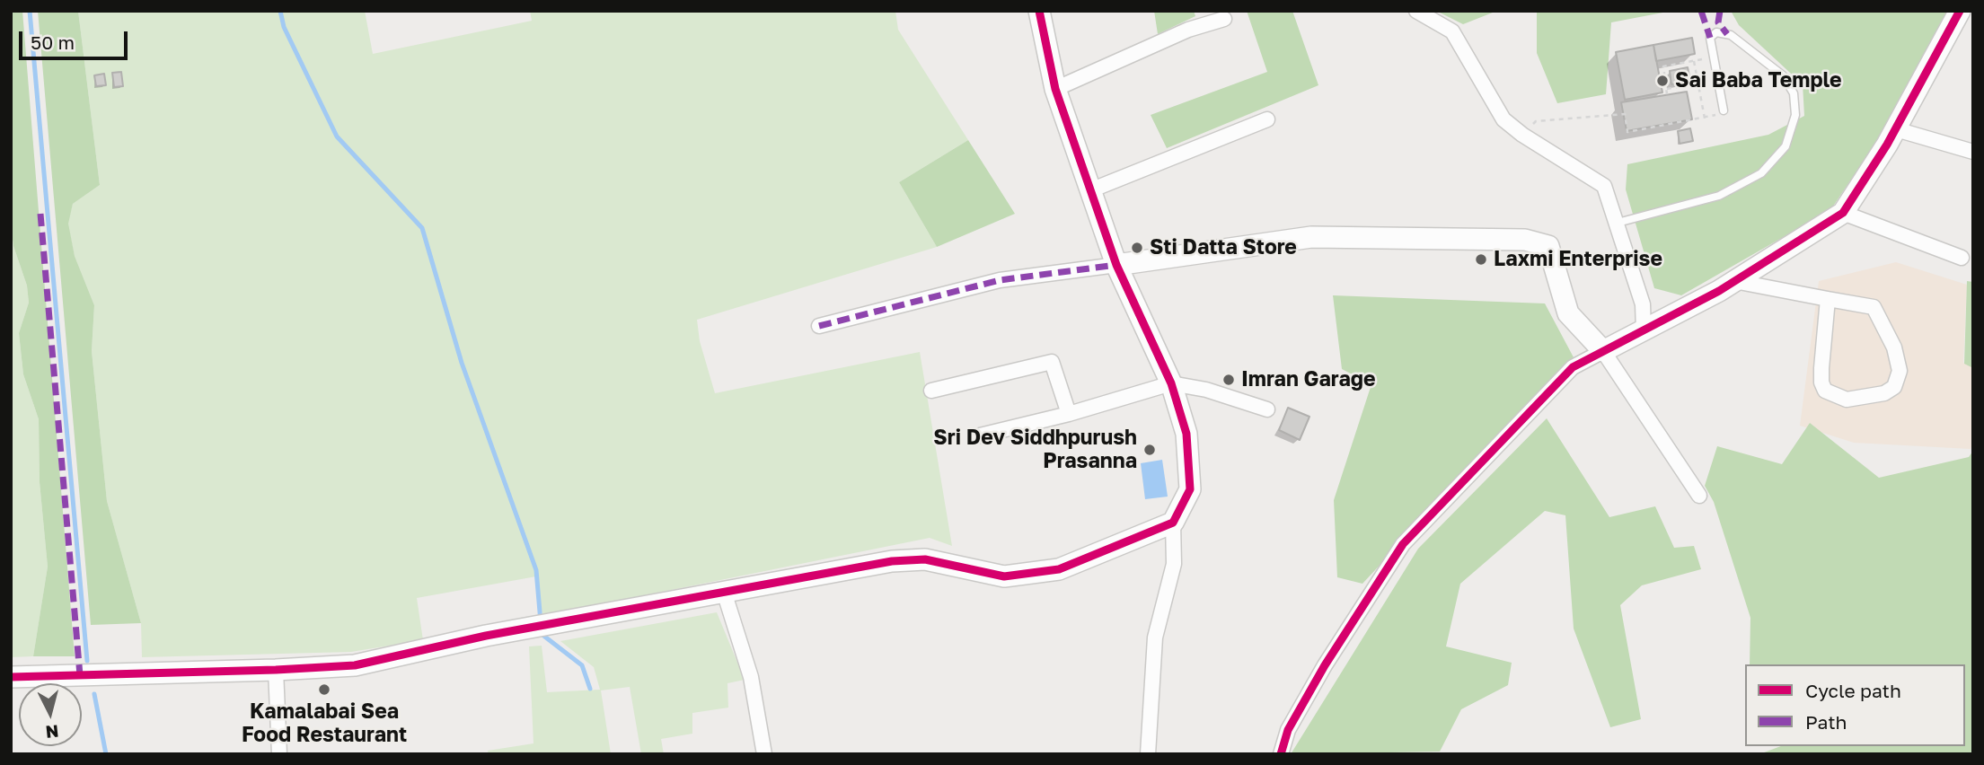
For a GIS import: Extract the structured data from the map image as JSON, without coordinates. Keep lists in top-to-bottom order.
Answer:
{
  "places": [
    "Sai Baba Temple",
    "Sti Datta Store",
    "Laxmi Enterprise",
    "Imran Garage",
    "Sri Dev Siddhpurush Prasanna",
    "Kamalabai Sea Food Restaurant"
  ],
  "legend": ["Cycle path", "Path"],
  "scale_bar": "50 m",
  "north": "bottom"
}
